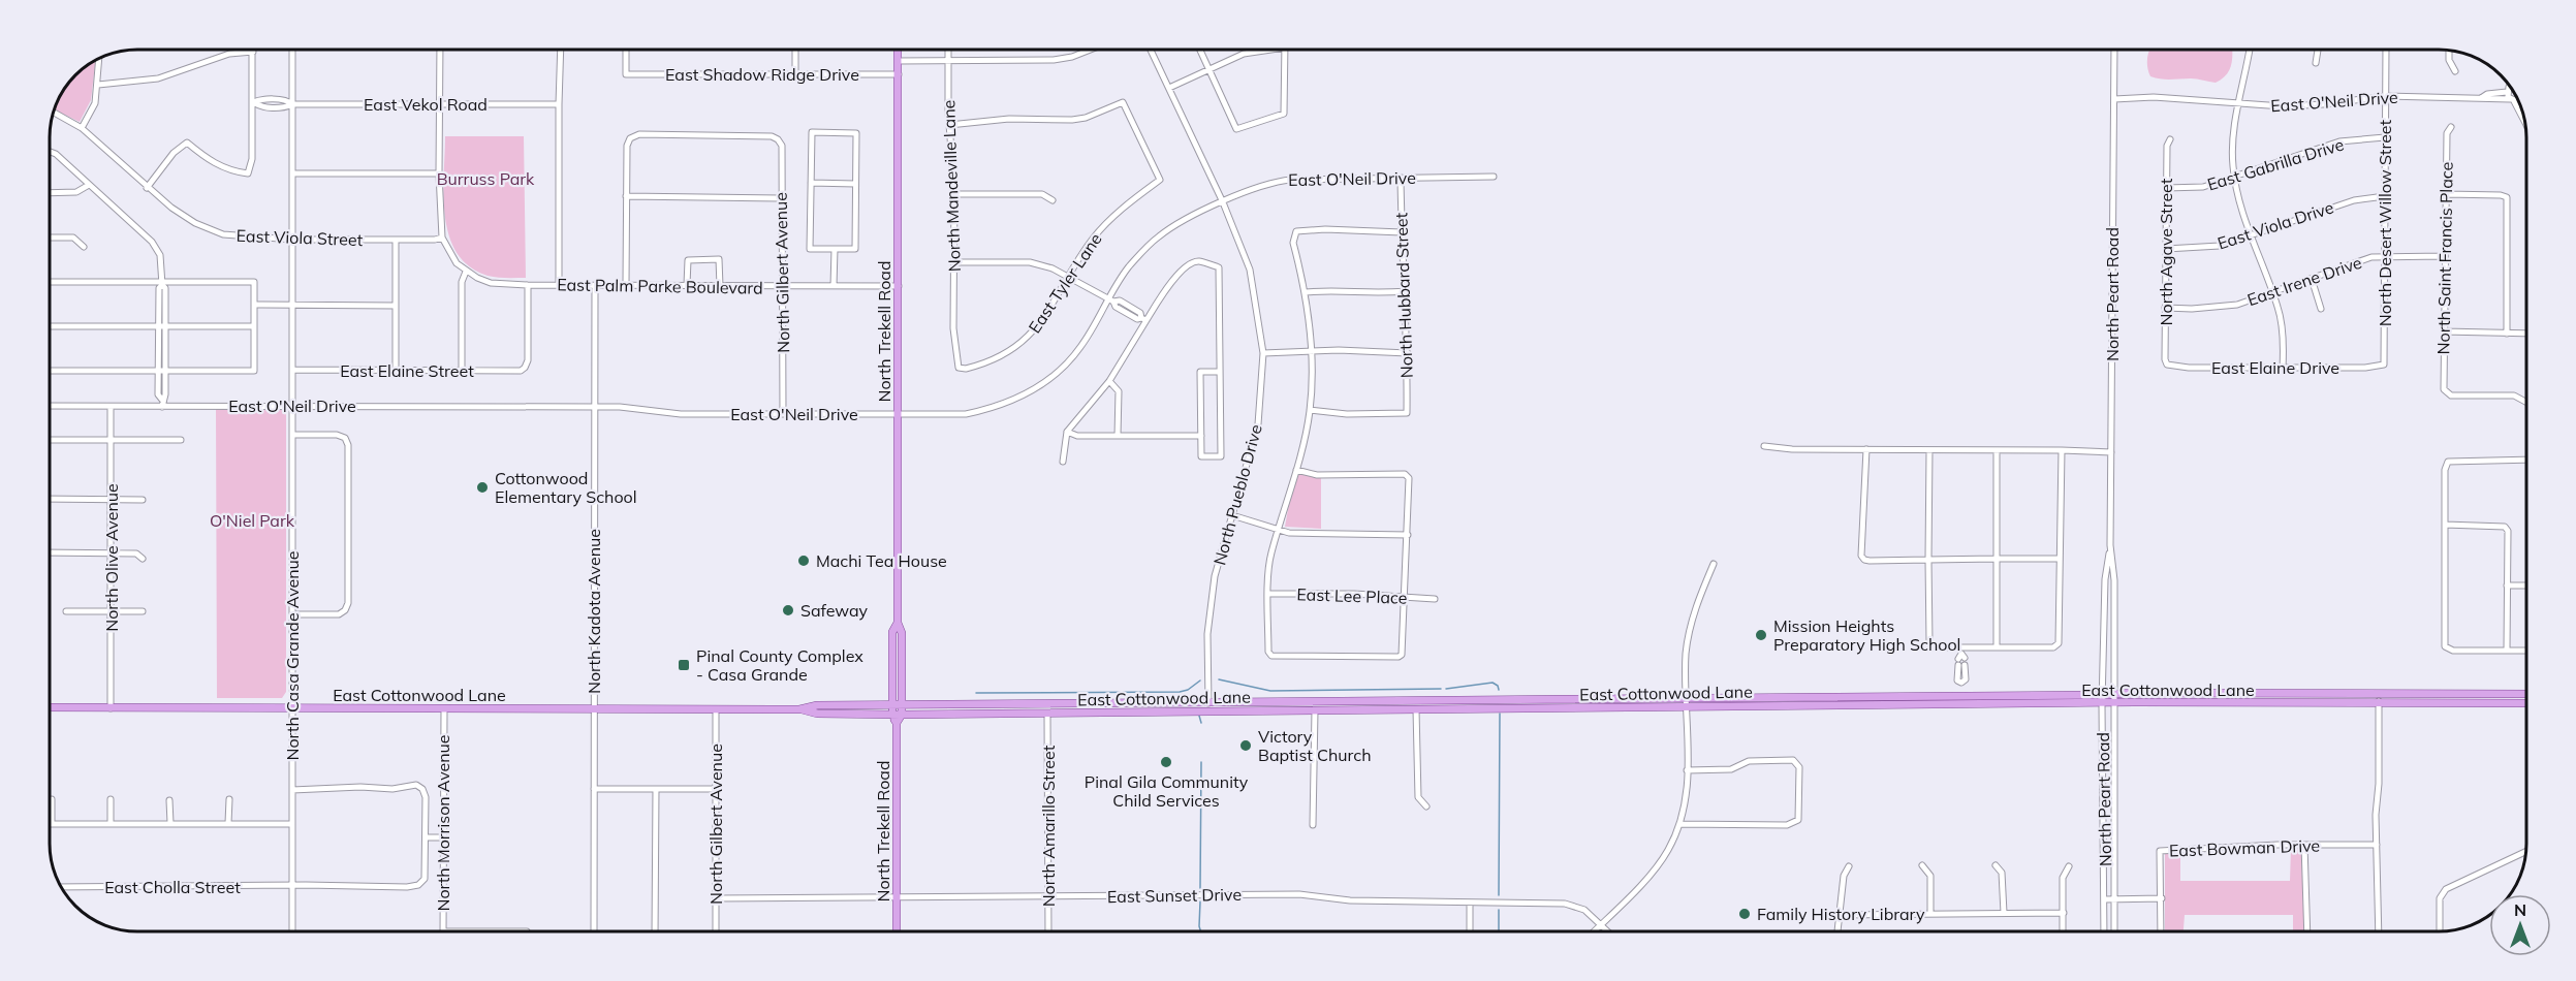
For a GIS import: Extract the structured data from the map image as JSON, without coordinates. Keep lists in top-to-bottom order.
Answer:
{
  "streets": {
    "main road": ["North Trekell Road", "East Cottonwood Lane"],
    "street": [
      "East Shadow Ridge Drive",
      "East O'Neil Drive",
      "East Vekol Road",
      "East Gabrilla Drive",
      "North Mandeville Lane",
      "North Desert Willow Street",
      "East Viola Drive",
      "East Viola Street",
      "North Agave Street",
      "North Saint Francis Place",
      "North Gilbert Avenue",
      "East Irene Drive",
      "East Tyler Lane",
      "East Palm Parke Boulevard",
      "North Peart Road",
      "North Hubbard Street",
      "East Elaine Drive",
      "East Elaine Street",
      "North Pueblo Drive",
      "North Olive Avenue",
      "East Lee Place",
      "North Kadota Avenue",
      "North Casa Grande Avenue",
      "North Morrison Avenue",
      "North Amarillo Street",
      "East Bowman Drive",
      "East Cholla Street",
      "East Sunset Drive"
    ]
  },
  "crossings": [
    ["East Shadow Ridge Drive", "North Trekell Road"],
    ["East O'Neil Drive", "North Desert Willow Street"],
    ["East O'Neil Drive", "North Gilbert Avenue"],
    ["East O'Neil Drive", "North Peart Road"],
    ["East O'Neil Drive", "North Hubbard Street"],
    ["East O'Neil Drive", "North Trekell Road"],
    ["East O'Neil Drive", "North Pueblo Drive"],
    ["East O'Neil Drive", "North Olive Avenue"],
    ["East O'Neil Drive", "North Kadota Avenue"],
    ["East O'Neil Drive", "North Casa Grande Avenue"],
    ["East Vekol Road", "North Casa Grande Avenue"],
    ["East Gabrilla Drive", "North Desert Willow Street"],
    ["East Gabrilla Drive", "North Agave Street"],
    ["North Mandeville Lane", "East Tyler Lane"],
    ["North Desert Willow Street", "East Viola Drive"],
    ["North Desert Willow Street", "East Irene Drive"],
    ["North Desert Willow Street", "East Elaine Drive"],
    ["East Viola Drive", "North Agave Street"],
    ["East Viola Street", "North Casa Grande Avenue"],
    ["North Agave Street", "East Irene Drive"],
    ["North Agave Street", "East Elaine Drive"],
    ["North Saint Francis Place", "East Irene Drive"],
    ["North Gilbert Avenue", "East Palm Parke Boulevard"],
    ["North Gilbert Avenue", "East Cottonwood Lane"],
    ["North Gilbert Avenue", "East Sunset Drive"],
    ["East Palm Parke Boulevard", "North Trekell Road"],
    ["East Palm Parke Boulevard", "East Elaine Street"],
    ["East Palm Parke Boulevard", "North Kadota Avenue"],
    ["North Peart Road", "East Cottonwood Lane"],
    ["North Trekell Road", "East Cottonwood Lane"],
    ["North Trekell Road", "East Sunset Drive"],
    ["East Elaine Street", "North Casa Grande Avenue"],
    ["North Pueblo Drive", "East Cottonwood Lane"],
    ["North Olive Avenue", "East Cottonwood Lane"],
    ["North Kadota Avenue", "East Cottonwood Lane"],
    ["North Casa Grande Avenue", "East Cottonwood Lane"],
    ["North Casa Grande Avenue", "East Cholla Street"],
    ["East Cottonwood Lane", "North Morrison Avenue"],
    ["East Cottonwood Lane", "North Amarillo Street"],
    ["North Amarillo Street", "East Sunset Drive"]
  ],
  "parks": ["Burruss Park", "O'Niel Park"],
  "places": {
    "other": [
      "Cottonwood Elementary School",
      "Machi Tea House",
      "Safeway",
      "Mission Heights Preparatory High School",
      "Victory Baptist Church",
      "Pinal Gila Community Child Services",
      "Family History Library"
    ],
    "transit": ["Pinal County Complex - Casa Grande"]
  },
  "north": "top"
}
